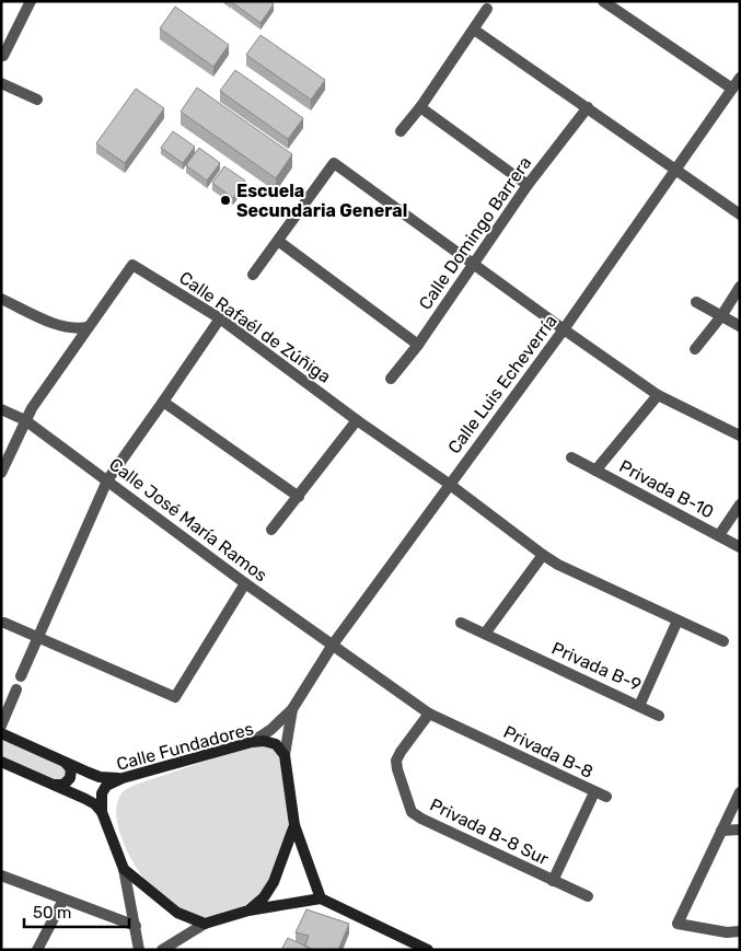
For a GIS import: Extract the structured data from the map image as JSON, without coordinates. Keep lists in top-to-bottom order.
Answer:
{
  "streets": {
    "main road": ["Calle Fundadores"],
    "street": [
      "Calle Domingo Barrera",
      "Calle Rafaél de Zúñiga",
      "Calle Luis Echeverría",
      "Privada B-10",
      "Calle José María Ramos",
      "Privada B-9",
      "Privada B-8",
      "Privada B-8 Sur"
    ]
  },
  "crossings": [
    ["Calle Rafaél de Zúñiga", "Calle Luis Echeverría"],
    ["Calle Rafaél de Zúñiga", "Privada B-9"],
    ["Calle Luis Echeverría", "Calle José María Ramos"],
    ["Calle Luis Echeverría", "Calle Fundadores"],
    ["Calle Luis Echeverría", "Privada B-8"],
    ["Calle José María Ramos", "Privada B-8"],
    ["Privada B-8", "Privada B-8 Sur"]
  ],
  "places": ["Escuela Secundaria General"],
  "scale_bar": "50 m"
}
